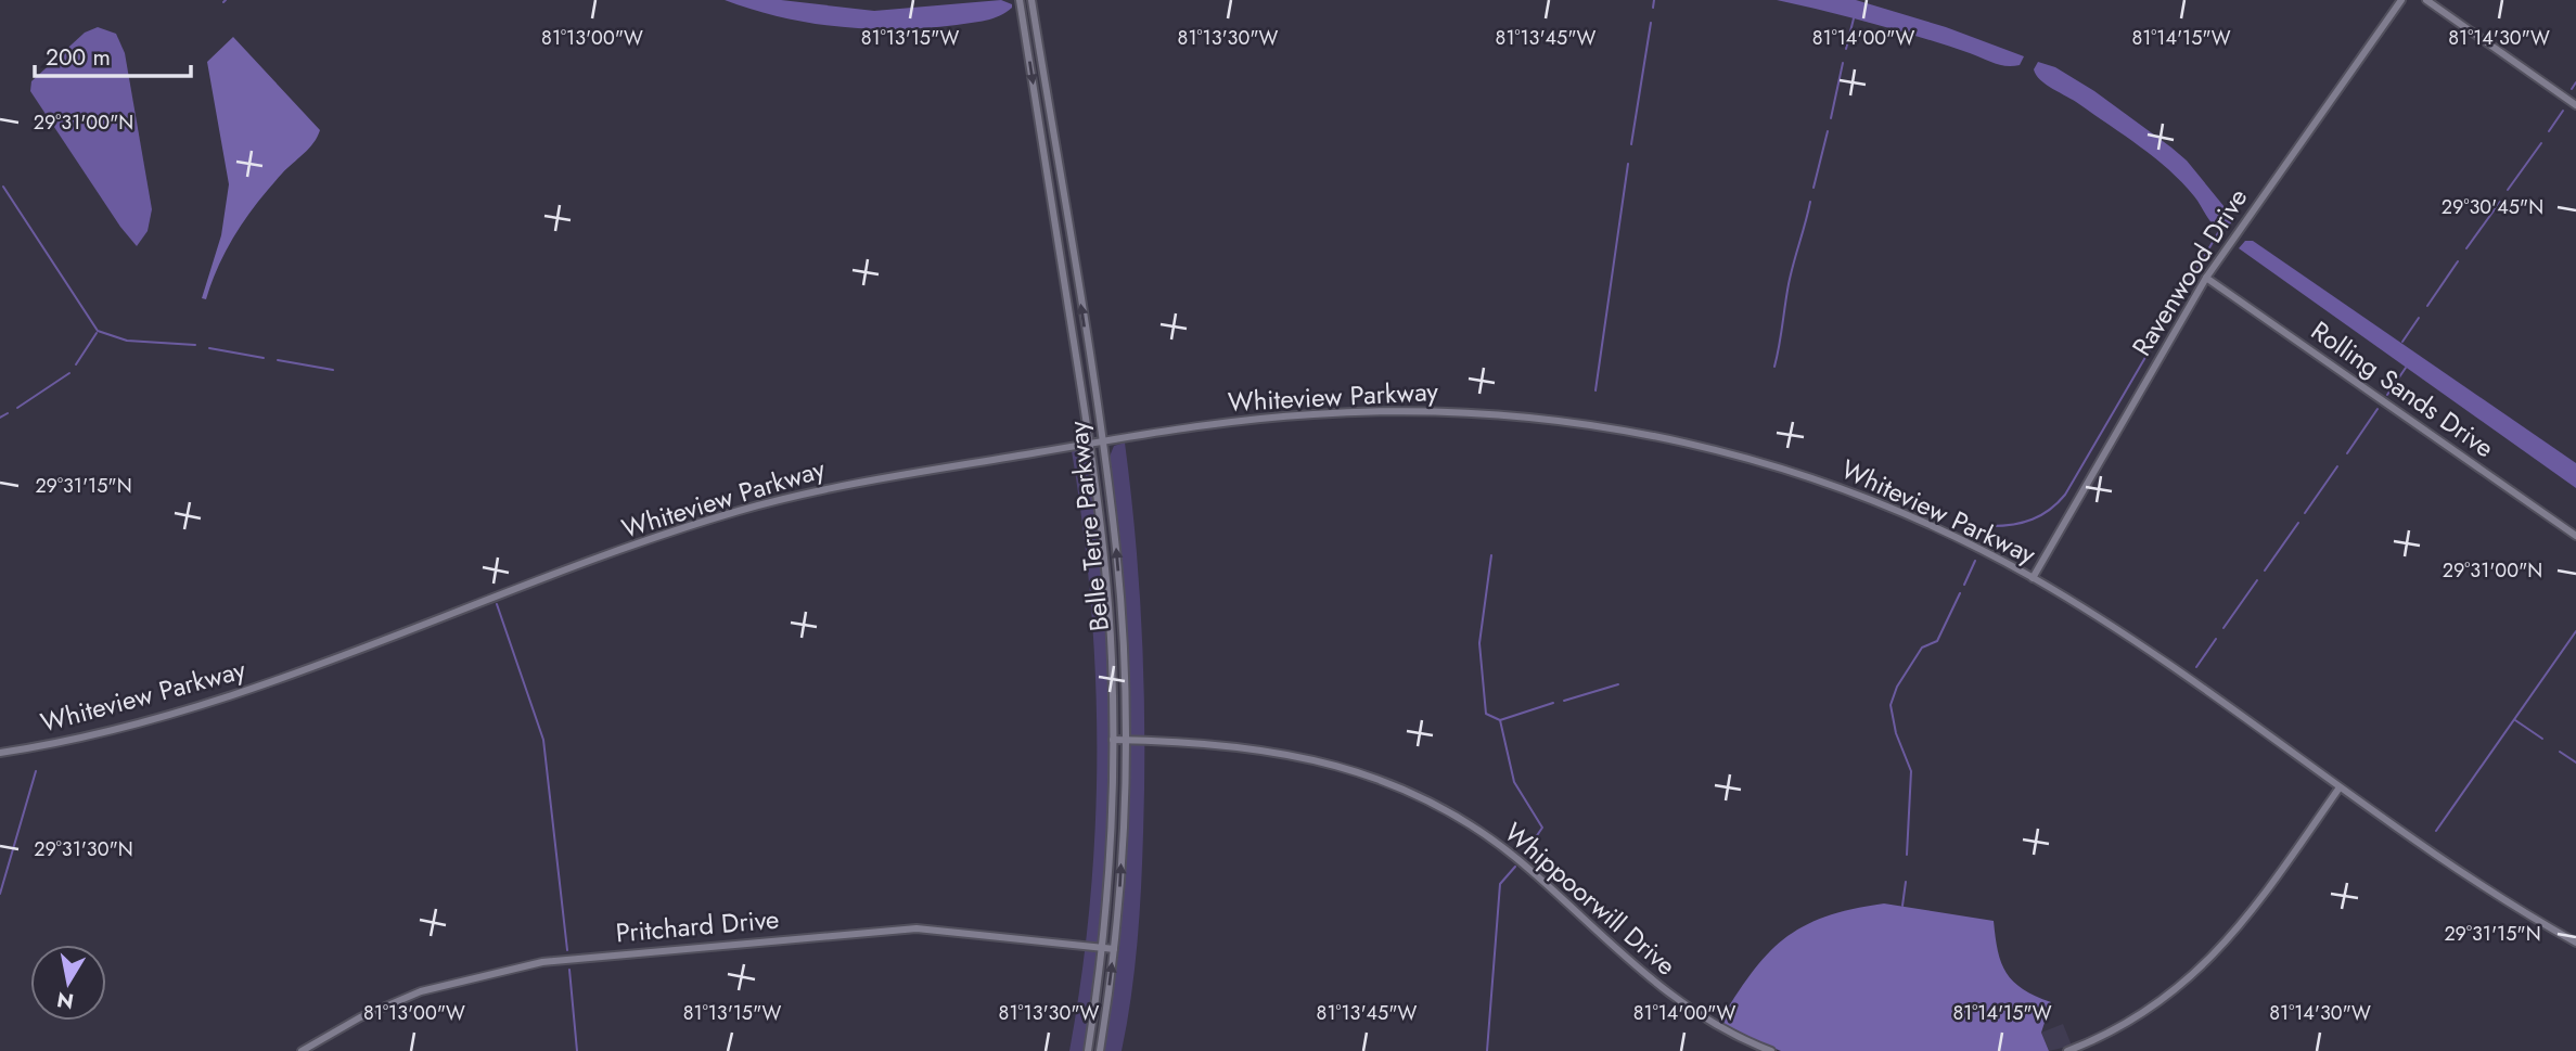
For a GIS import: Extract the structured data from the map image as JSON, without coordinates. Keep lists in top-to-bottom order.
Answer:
{
  "streets": {
    "street": [
      "Ravenwood Drive",
      "Rolling Sands Drive",
      "Whiteview Parkway",
      "Belle Terre Parkway",
      "Whippoorwill Drive",
      "Pritchard Drive"
    ]
  },
  "crossings": [
    ["Ravenwood Drive", "Rolling Sands Drive"],
    ["Ravenwood Drive", "Whiteview Parkway"],
    ["Whiteview Parkway", "Belle Terre Parkway"],
    ["Belle Terre Parkway", "Whippoorwill Drive"],
    ["Belle Terre Parkway", "Pritchard Drive"]
  ],
  "scale_bar": "200 m",
  "north": "bottom",
  "coordinates": [
    "81°14'30\"W",
    "81°13'00\"W",
    "81°13'15\"W",
    "81°13'30\"W",
    "81°13'45\"W",
    "81°14'00\"W",
    "81°14'15\"W",
    "29°31'00\"N",
    "29°30'45\"N",
    "29°31'15\"N",
    "29°31'30\"N"
  ]
}
